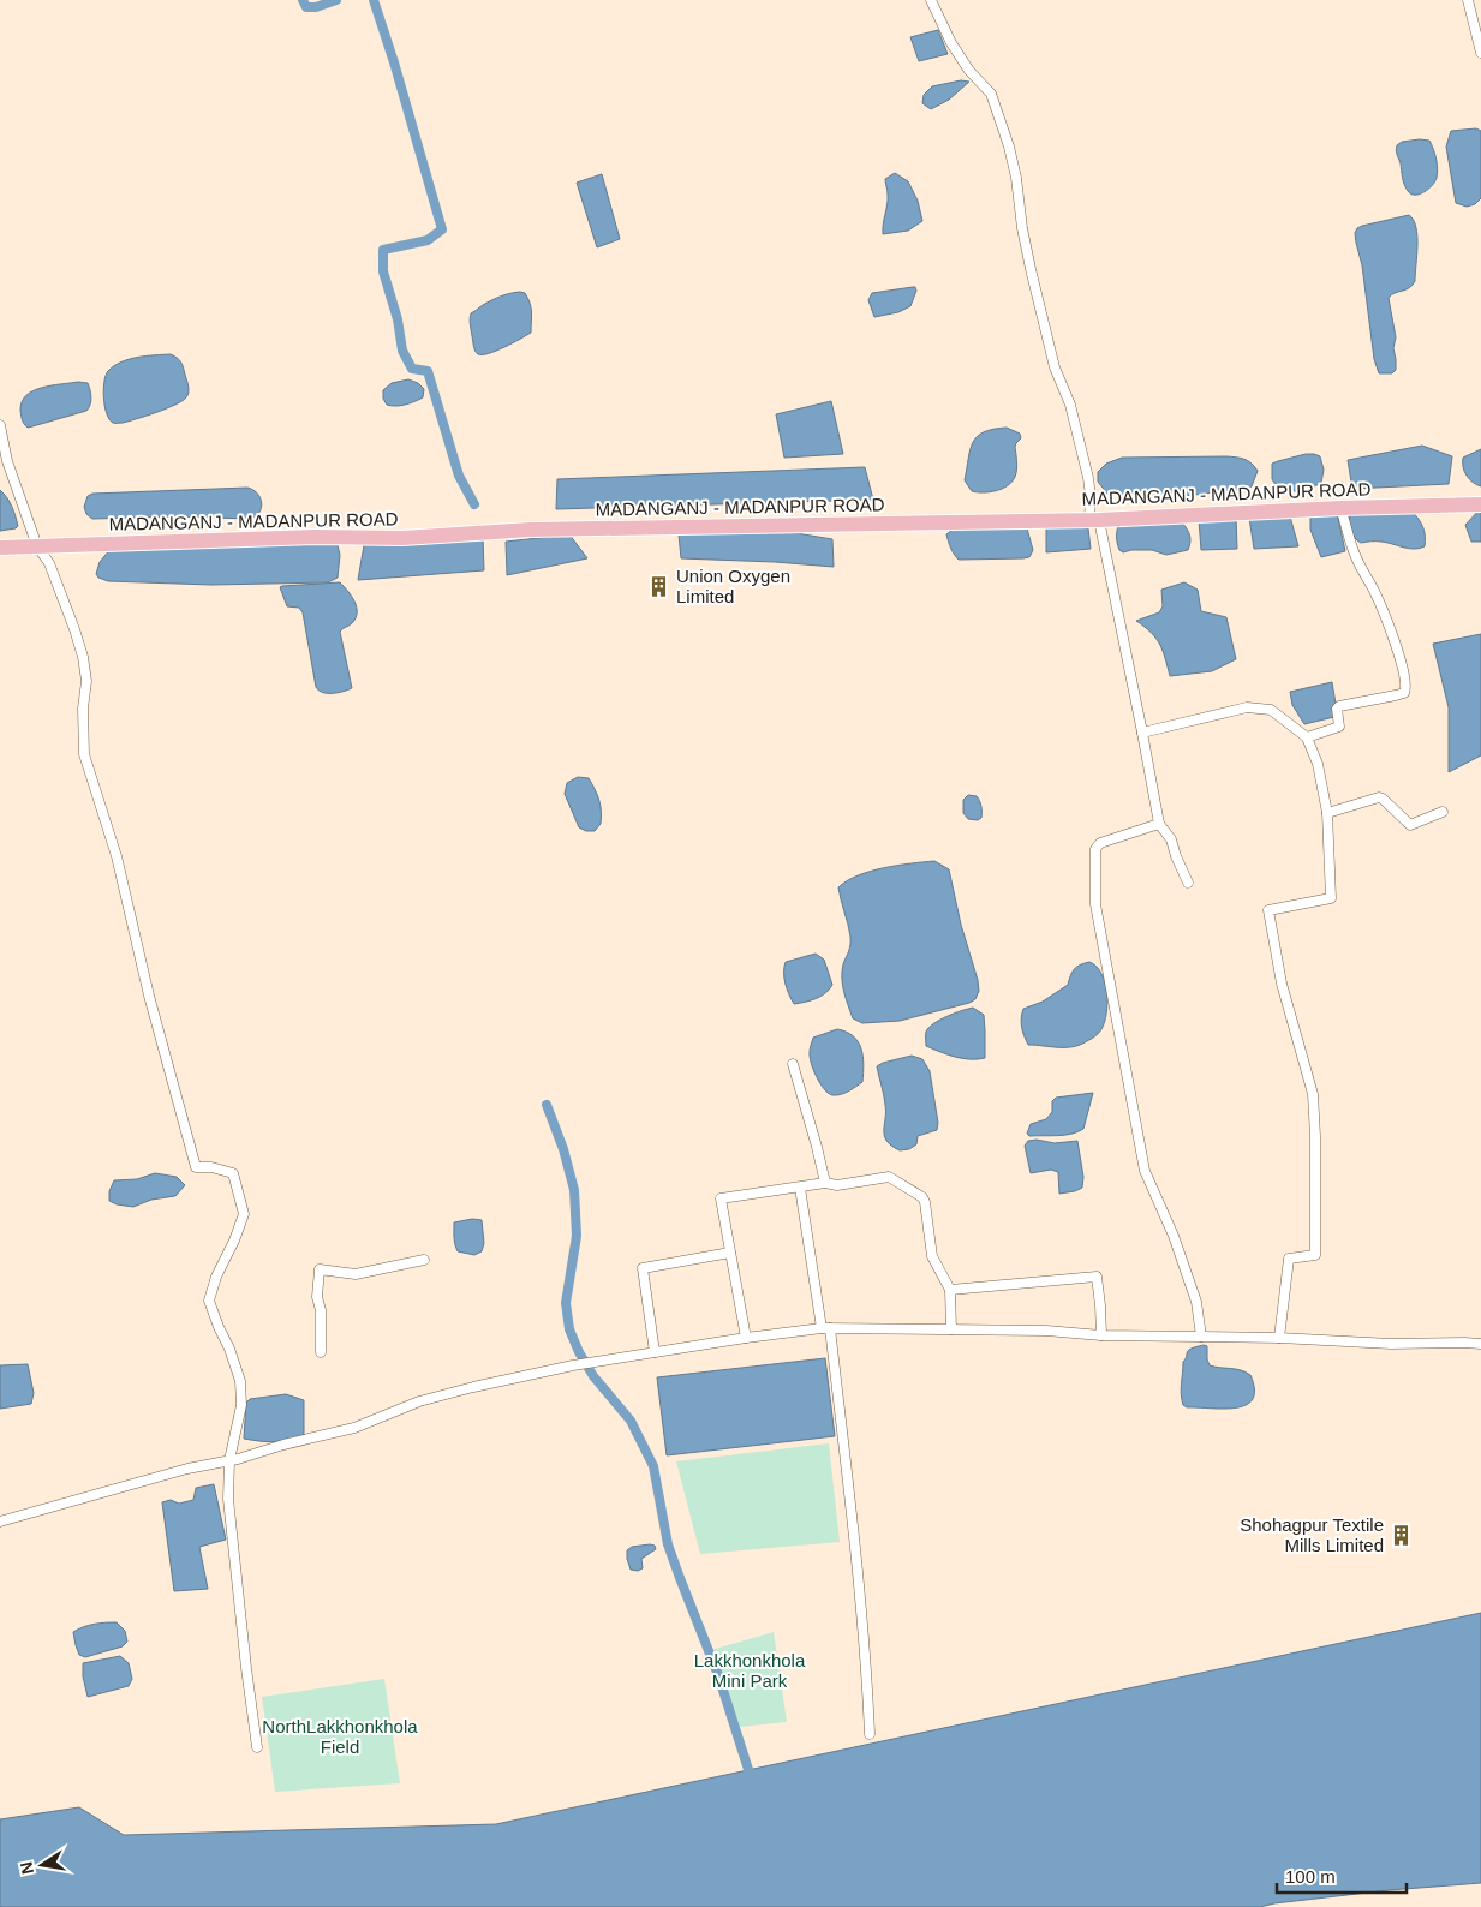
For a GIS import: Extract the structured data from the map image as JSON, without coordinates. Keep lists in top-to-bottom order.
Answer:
{
  "streets": {
    "main road": ["MADANGANJ - MADANPUR ROAD"]
  },
  "parks": ["Lakkhonkhola Mini Park", "NorthLakkhonkhola Field"],
  "places": {
    "building": ["Union Oxygen Limited", "Shohagpur Textile Mills Limited"]
  },
  "scale_bar": "100 m",
  "north": "left"
}
